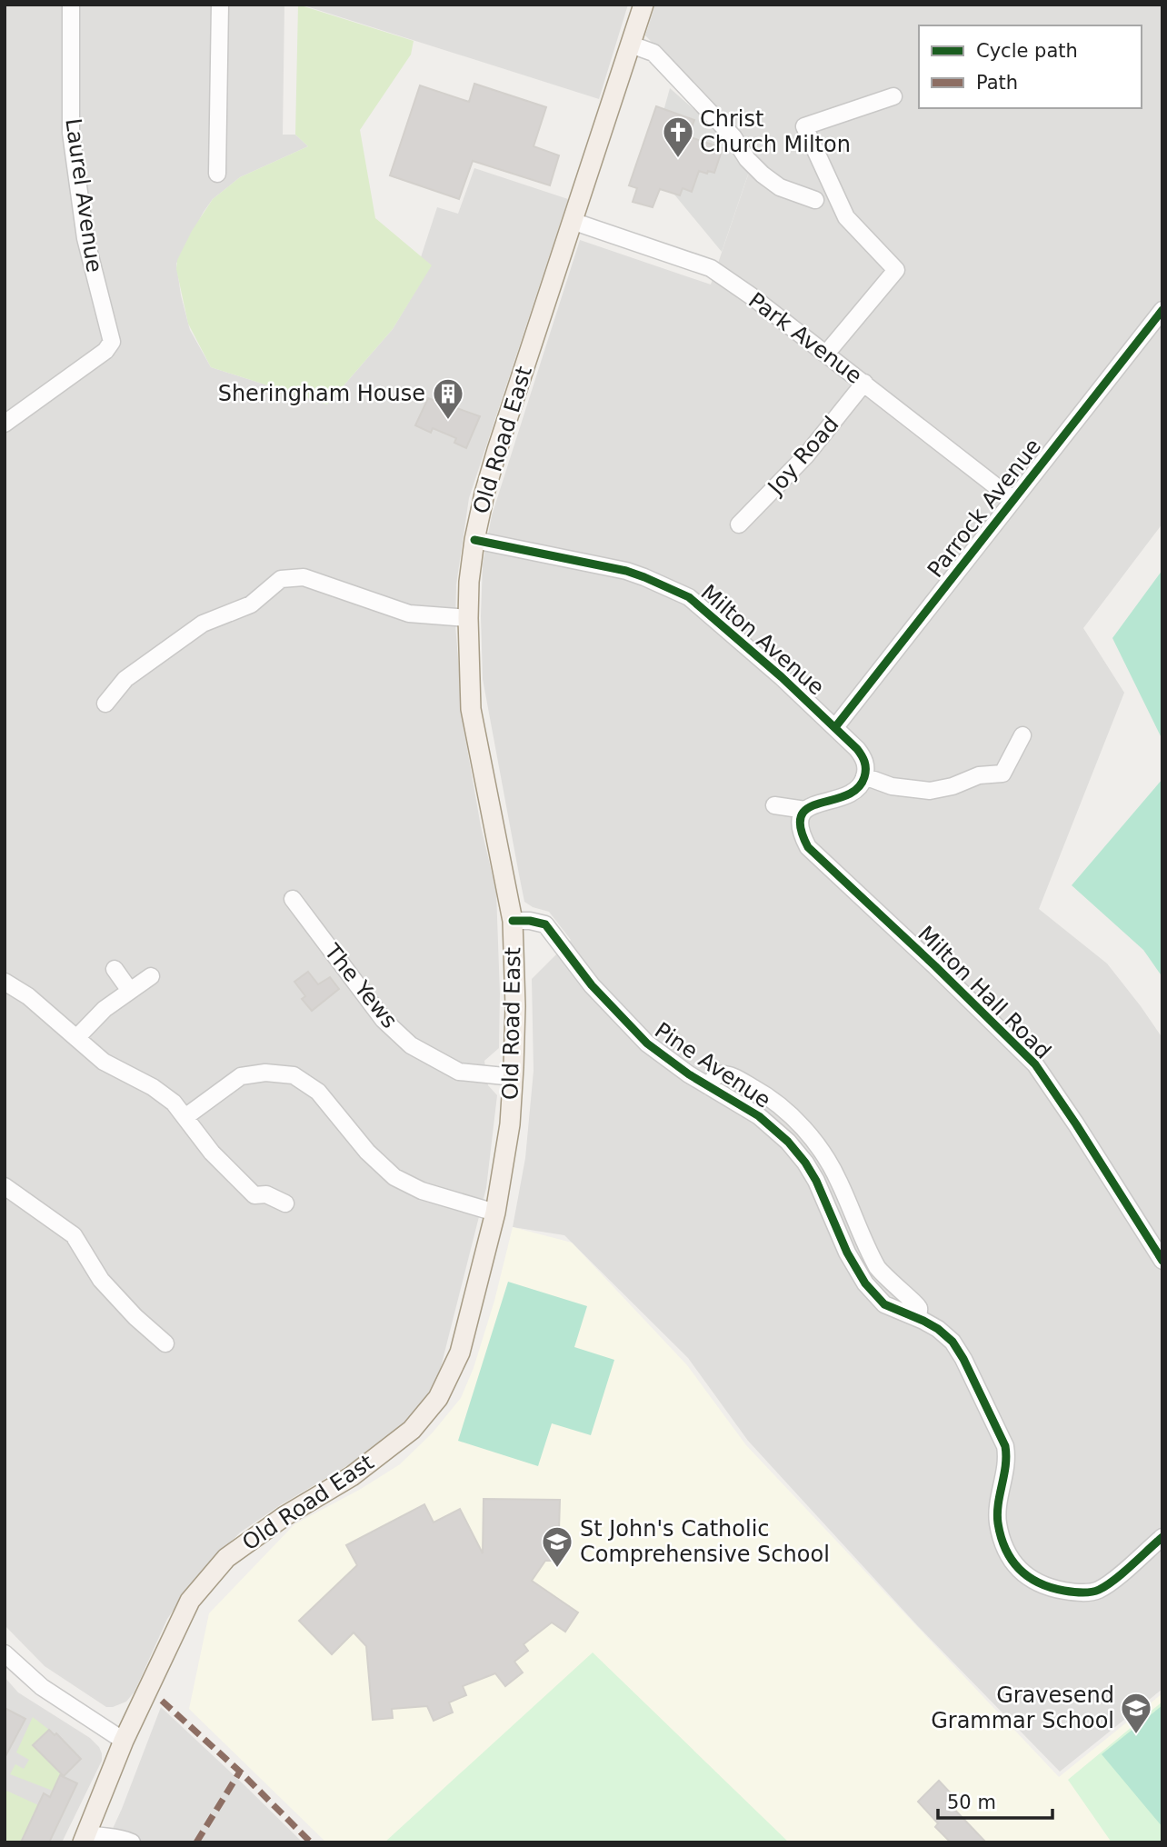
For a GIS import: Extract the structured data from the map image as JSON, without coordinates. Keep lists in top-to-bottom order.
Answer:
{
  "streets": {
    "main road": ["Old Road East"],
    "street": [
      "Laurel Avenue",
      "Park Avenue",
      "Joy Road",
      "Parrock Avenue",
      "Milton Avenue",
      "The Yews",
      "Milton Hall Road",
      "Pine Avenue"
    ]
  },
  "crossings": [
    ["Park Avenue", "Old Road East"],
    ["Park Avenue", "Joy Road"],
    ["Park Avenue", "Parrock Avenue"],
    ["Old Road East", "Milton Avenue"],
    ["Old Road East", "The Yews"],
    ["Old Road East", "Pine Avenue"],
    ["Parrock Avenue", "Milton Avenue"]
  ],
  "places": {
    "church": ["Christ Church Milton"],
    "building": ["Sheringham House"],
    "school or university": ["St John's Catholic Comprehensive School", "Gravesend Grammar School"]
  },
  "legend": ["Cycle path", "Path"],
  "scale_bar": "50 m"
}
